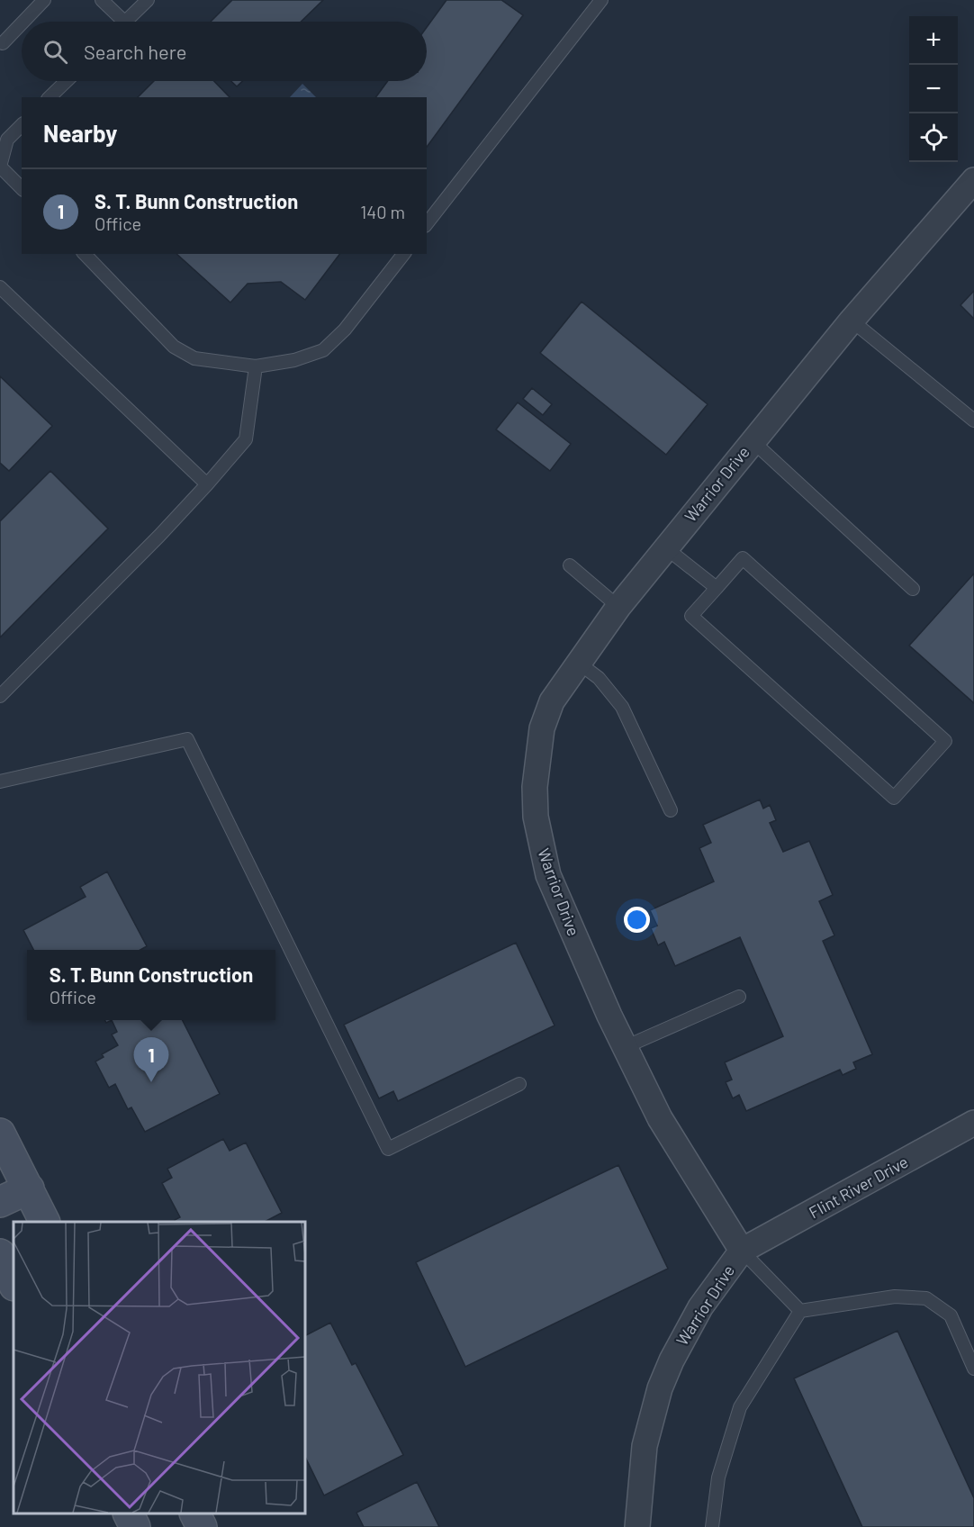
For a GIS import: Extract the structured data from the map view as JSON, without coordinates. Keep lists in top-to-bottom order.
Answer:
{
  "streets": {
    "street": ["Warrior Drive", "Flint River Drive"]
  },
  "crossings": [
    ["Warrior Drive", "Flint River Drive"]
  ],
  "page": {
    "map_buttons": ["+", "−"],
    "search": "Search here",
    "heading": "Nearby",
    "list": [
      {
        "mark": "1",
        "name": "S. T. Bunn Construction",
        "note": "Office",
        "value": "140 m"
      }
    ],
    "popup": ["S. T. Bunn Construction", "Office"],
    "pins": "1"
  }
}
